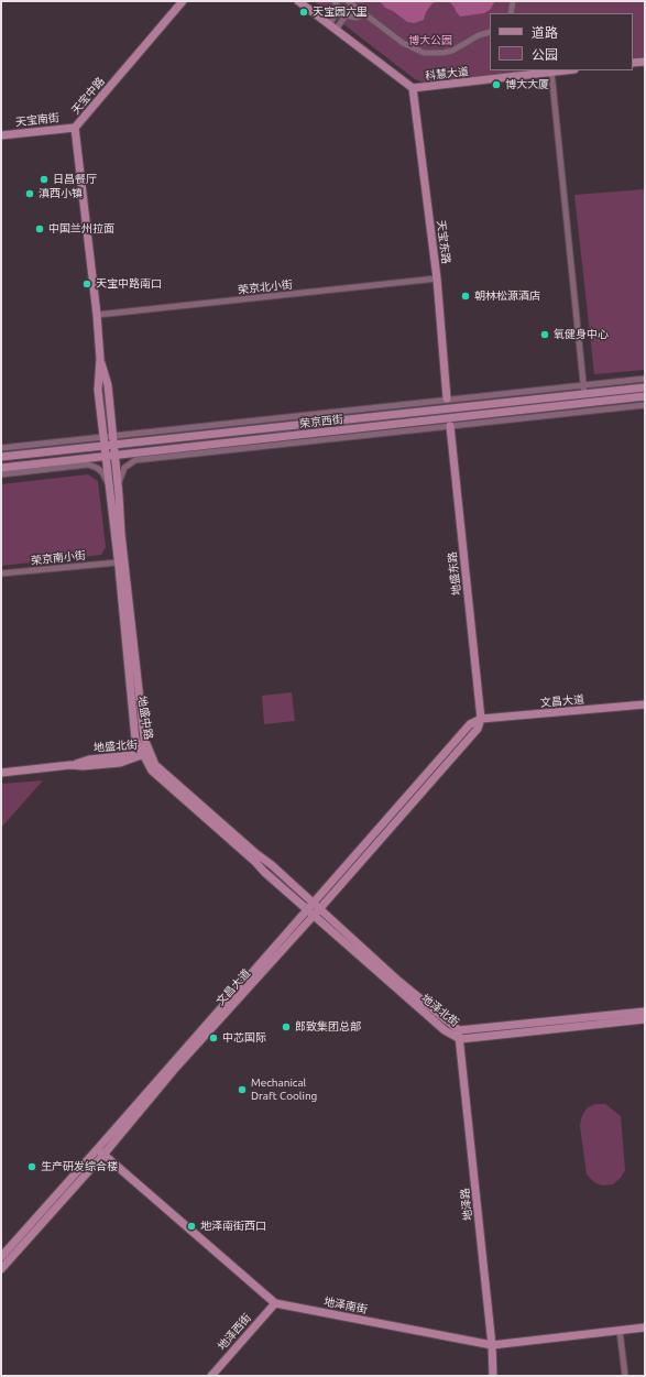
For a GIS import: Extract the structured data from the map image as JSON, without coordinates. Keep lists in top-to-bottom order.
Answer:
{
  "streets": {
    "street": [
      "科慧大道",
      "天宝中路",
      "天宝南街",
      "天宝东路",
      "荣京北小街",
      "荣京西街",
      "荣京南小街",
      "地盛东路",
      "文昌大道",
      "地盛中路",
      "地盛北街",
      "地泽北街",
      "地泽路",
      "地泽南街",
      "地泽西街"
    ]
  },
  "crossings": [
    ["科慧大道", "天宝东路"],
    ["天宝中路", "天宝南街"],
    ["天宝中路", "荣京北小街"],
    ["天宝中路", "荣京西街"],
    ["天宝中路", "地盛中路"],
    ["天宝东路", "荣京北小街"],
    ["荣京西街", "地盛中路"],
    ["荣京南小街", "地盛中路"],
    ["地盛东路", "文昌大道"],
    ["文昌大道", "地盛中路"],
    ["文昌大道", "地泽北街"],
    ["文昌大道", "地泽南街"],
    ["地盛中路", "地盛北街"],
    ["地盛中路", "地泽北街"],
    ["地泽北街", "地泽路"],
    ["地泽路", "地泽南街"],
    ["地泽南街", "地泽西街"]
  ],
  "parks": ["博大公园"],
  "places": [
    "天宝园六里",
    "博大大厦",
    "日昌餐厅",
    "滇西小镇",
    "中国兰州拉面",
    "天宝中路南口",
    "朝林松源酒店",
    "氧健身中心",
    "郎致集团总部",
    "中芯国际",
    "Mechanical Draft Cooling",
    "生产研发综合楼",
    "地泽南街西口"
  ],
  "legend": ["道路", "公园"]
}
